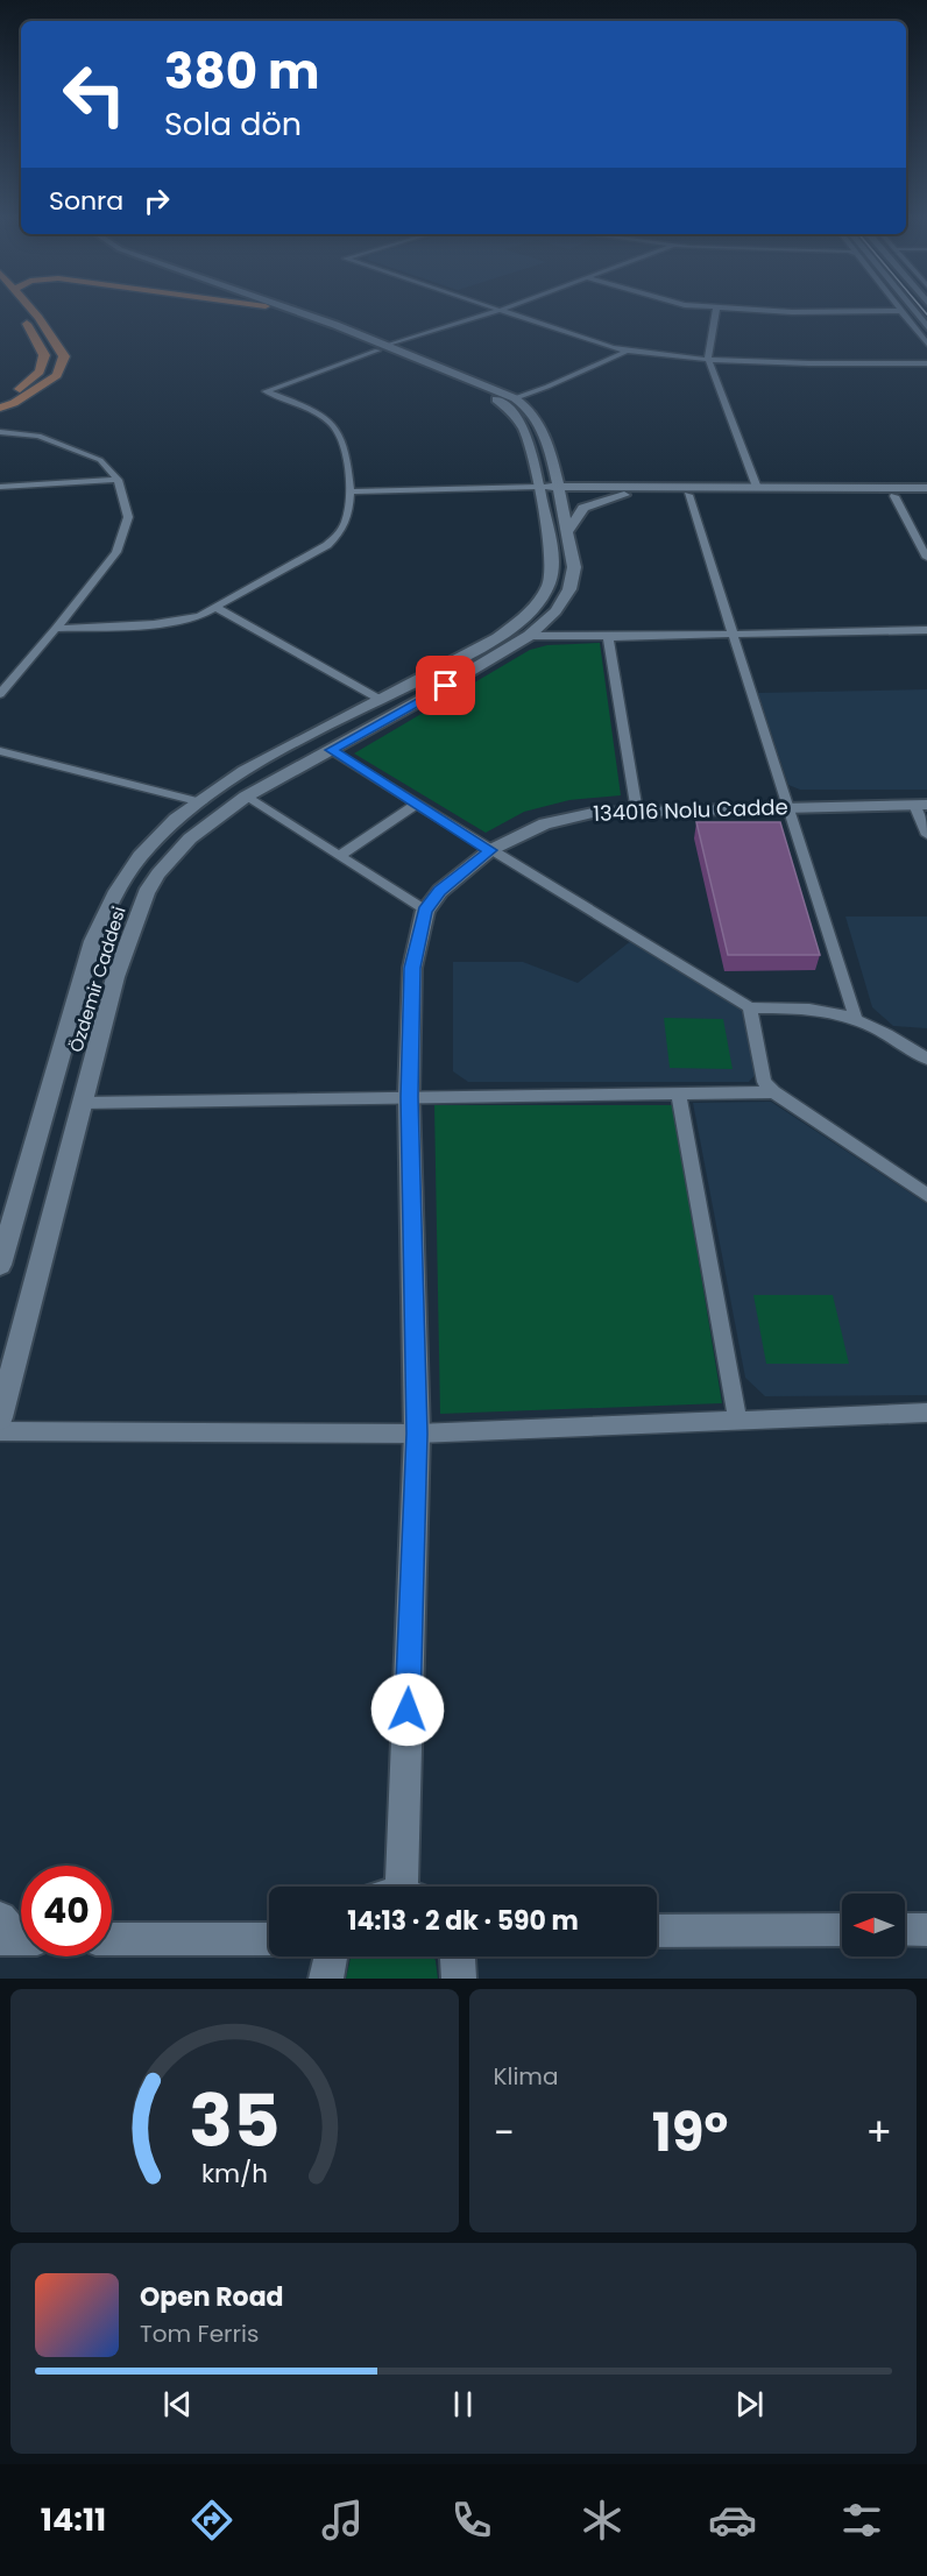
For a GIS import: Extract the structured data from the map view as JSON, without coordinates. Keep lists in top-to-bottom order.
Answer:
{
  "streets": {
    "main road": ["134016 Nolu Cadde", "Özdemir Caddesi"]
  },
  "north": "left",
  "page": {
    "turn": ["380 m", "Sola dön"],
    "then": "Sonra",
    "limit": "40",
    "trip": "14:13 · 2 dk · 590 m",
    "tile": "Klima",
    "heat": ["−", "19°", "+"],
    "song": ["Open Road", "Tom Ferris"],
    "tabs": "14:11",
    "gauge": ["35", "km/h"]
  }
}
